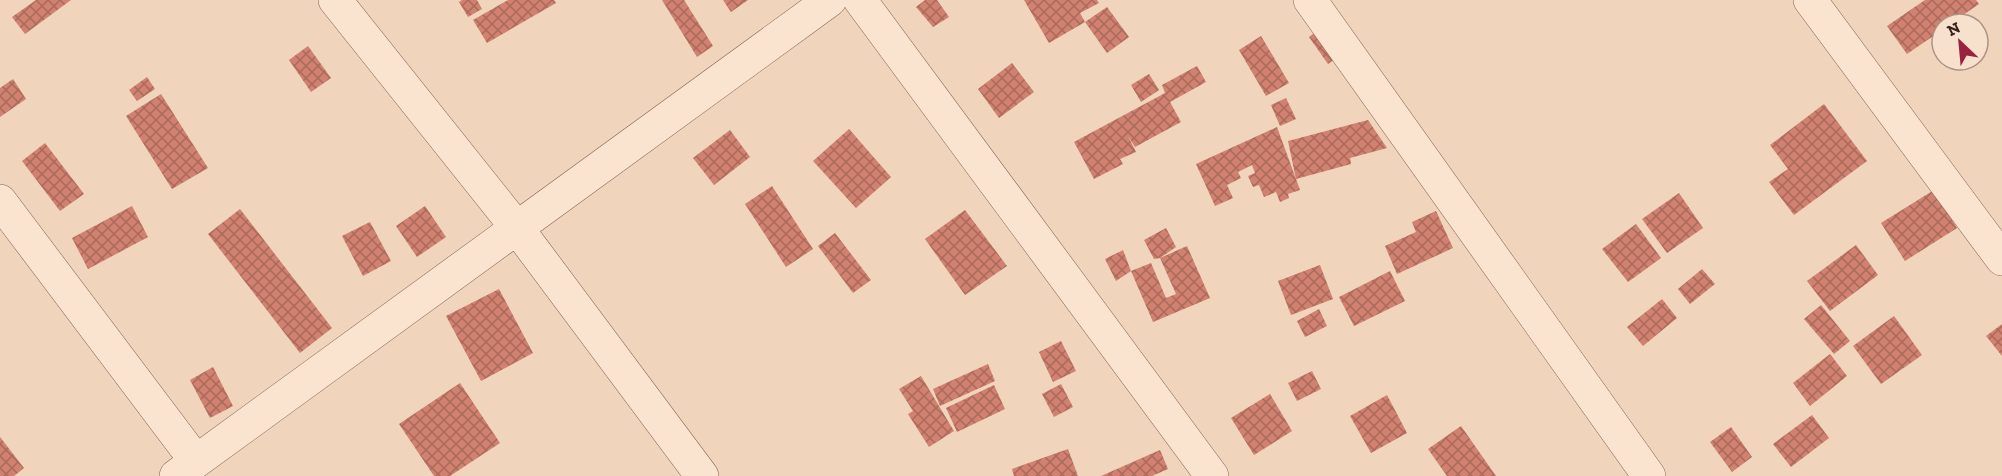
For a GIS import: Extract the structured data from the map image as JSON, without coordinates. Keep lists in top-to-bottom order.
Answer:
{
  "north": "top left"
}
